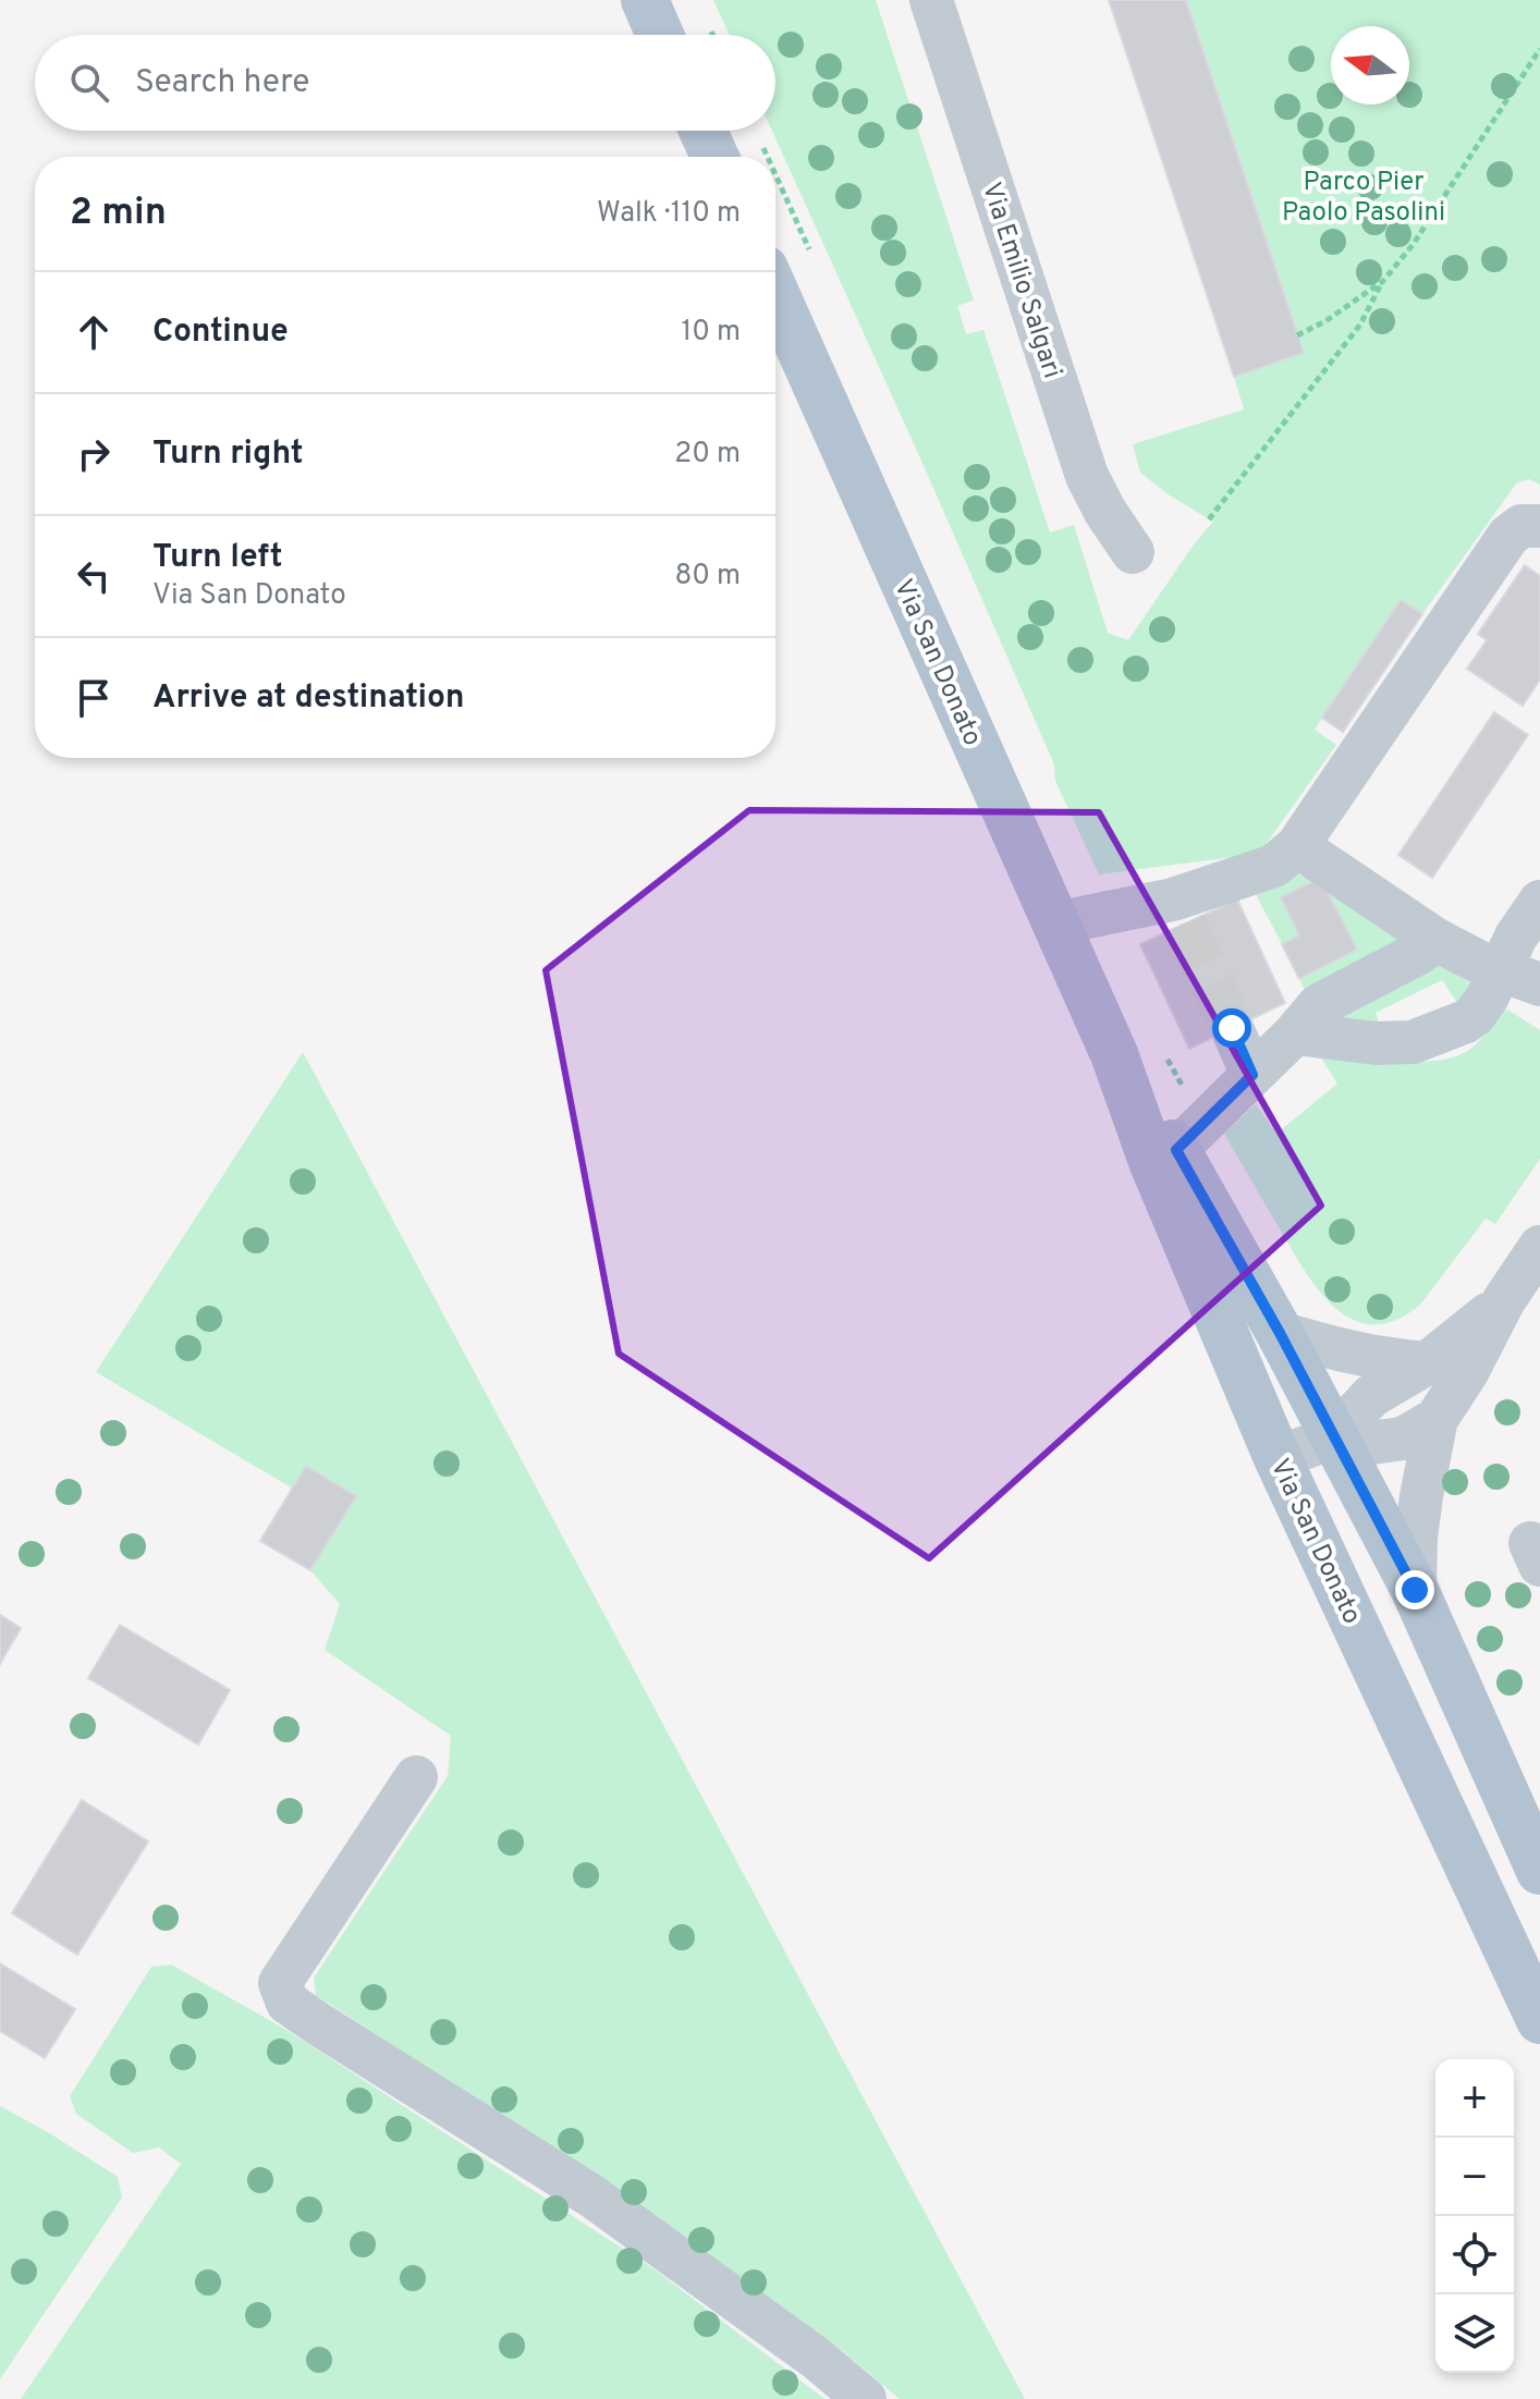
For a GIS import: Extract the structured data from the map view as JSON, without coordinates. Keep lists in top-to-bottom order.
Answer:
{
  "streets": {
    "main road": ["Via San Donato"],
    "street": ["Via Emilio Salgari"]
  },
  "parks": ["Parco Pier Paolo Pasolini"],
  "north": "left",
  "page": {
    "search": "Search here",
    "heading": ["2 min", "Walk · 110 m"],
    "list": [
      ["Continue", "10 m"],
      ["Turn right", "20 m"],
      ["Turn left", "Via San Donato", "80 m"],
      "Arrive at destination"
    ],
    "map_buttons": ["+", "−"]
  }
}
